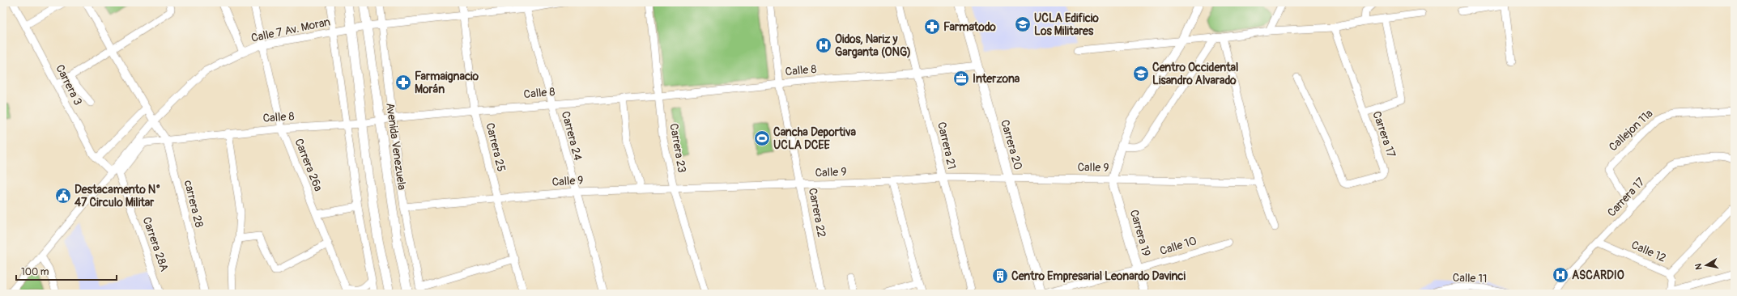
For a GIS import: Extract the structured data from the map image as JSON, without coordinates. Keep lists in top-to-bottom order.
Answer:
{
  "streets": {
    "street": [
      "Calle 7 Av. Moran",
      "Calle 8",
      "Carrera 3",
      "Callejon 11a",
      "Carrera 17",
      "Carrera 24",
      "Carrera 20",
      "Carrera 21",
      "Avenida Venezuela",
      "Carrera 25",
      "Carrera 23",
      "Carrera 26a",
      "Calle 9",
      "carrera 28",
      "Carrera 22",
      "Carrera 19",
      "Carrera 28A",
      "Calle 10",
      "Calle 12",
      "Calle 11"
    ]
  },
  "crossings": [
    ["Calle 7 Av. Moran", "Carrera 24"],
    ["Calle 7 Av. Moran", "Avenida Venezuela"],
    ["Calle 7 Av. Moran", "Carrera 25"],
    ["Calle 7 Av. Moran", "Carrera 26a"],
    ["Calle 7 Av. Moran", "carrera 28"],
    ["Calle 7 Av. Moran", "Carrera 28A"],
    ["Calle 8", "Carrera 3"],
    ["Calle 8", "Carrera 24"],
    ["Calle 8", "Carrera 20"],
    ["Calle 8", "Carrera 21"],
    ["Calle 8", "Avenida Venezuela"],
    ["Calle 8", "Carrera 25"],
    ["Calle 8", "Carrera 23"],
    ["Calle 8", "Carrera 26a"],
    ["Calle 8", "carrera 28"],
    ["Calle 8", "Carrera 22"],
    ["Calle 8", "Carrera 28A"],
    ["Carrera 3", "Carrera 28A"],
    ["Callejon 11a", "Carrera 17"],
    ["Carrera 17", "Calle 12"],
    ["Carrera 24", "Calle 9"],
    ["Carrera 20", "Calle 9"],
    ["Carrera 20", "Calle 10"],
    ["Carrera 21", "Calle 9"],
    ["Avenida Venezuela", "Calle 9"],
    ["Carrera 25", "Calle 9"],
    ["Carrera 23", "Calle 9"],
    ["Calle 9", "Carrera 22"],
    ["Calle 9", "Carrera 19"],
    ["Carrera 19", "Calle 10"]
  ],
  "places": {
    "school or university": ["UCLA Edificio Los Militares", "Centro Occidental Lisandro Alvarado"],
    "pharmacy": ["Farmatodo", "Farmaignacio Morán"],
    "hospital": ["Oidos, Nariz y Garganta (ONG)", "ASCARDIO"],
    "office": ["Interzona"],
    "sports": ["Cancha Deportiva UCLA DCEE"],
    "public building": ["Destacamento N° 47 Circulo Militar"],
    "building": ["Centro Empresarial Leonardo Davinci"]
  },
  "scale_bar": "100 m",
  "north": "left"
}
